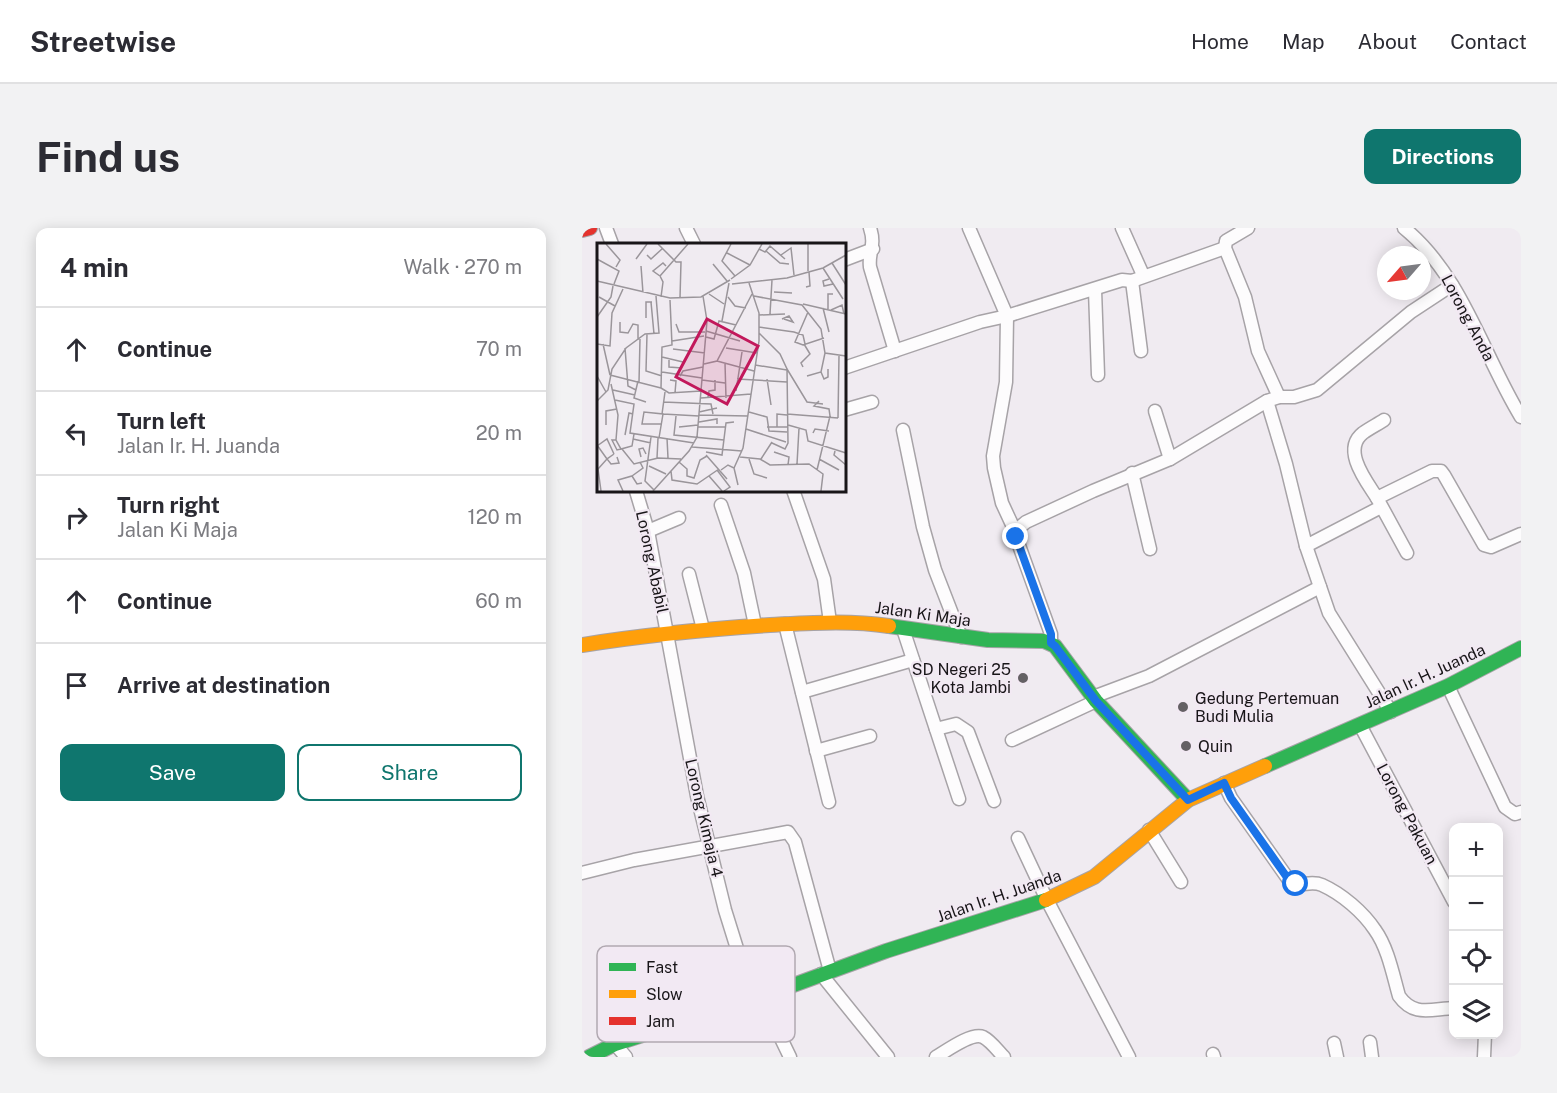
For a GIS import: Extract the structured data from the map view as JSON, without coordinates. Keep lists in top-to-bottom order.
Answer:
{
  "streets": {
    "main road": ["Jalan Ki Maja", "Jalan Ir. H. Juanda"],
    "street": [
      "Lorong Anda",
      "Lorong Ababil",
      "Lorong Pakuan",
      "Lorong Kimaja 4"
    ]
  },
  "crossings": [
    ["Lorong Ababil", "Jalan Ki Maja"],
    ["Lorong Ababil", "Lorong Kimaja 4"],
    ["Jalan Ki Maja", "Lorong Kimaja 4"],
    ["Jalan Ir. H. Juanda", "Lorong Pakuan"]
  ],
  "places": ["SD Negeri 25 Kota Jambi", "Gedung Pertemuan Budi Mulia", "Quin"],
  "legend": ["Fast", "Slow", "Jam"],
  "north": "bottom left",
  "page": {
    "header": "Streetwise",
    "nav": [
      "Home",
      "Map",
      "About",
      "Contact"
    ],
    "buttons": [
      "Directions",
      ["Save", "Share"]
    ],
    "title": "Find us",
    "heading": ["4 min", "Walk · 270 m"],
    "list": [
      ["Continue", "70 m"],
      ["Turn left", "Jalan Ir. H. Juanda", "20 m"],
      ["Turn right", "Jalan Ki Maja", "120 m"],
      ["Continue", "60 m"],
      "Arrive at destination"
    ],
    "map_buttons": ["+", "−"]
  }
}
